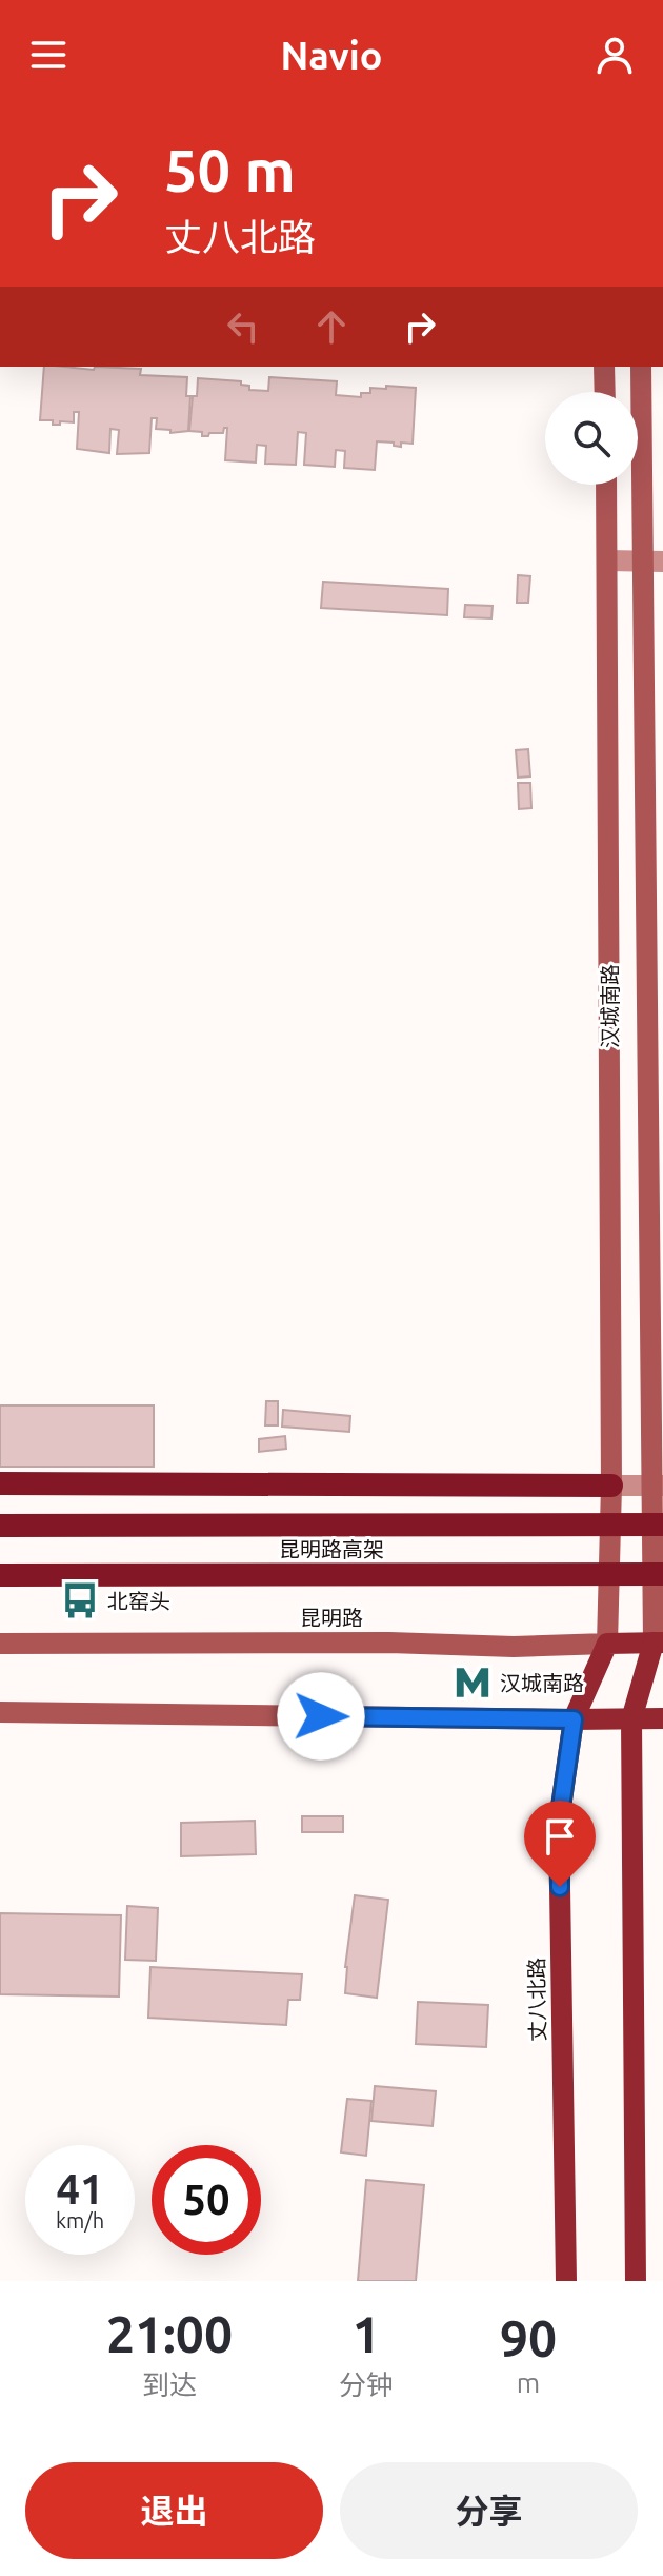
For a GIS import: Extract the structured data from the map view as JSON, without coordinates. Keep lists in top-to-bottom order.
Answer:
{
  "streets": {
    "highway": ["昆明路高架"],
    "main road": ["汉城南路", "昆明路", "丈八北路"]
  },
  "crossings": [
    ["汉城南路", "昆明路"],
    ["汉城南路", "丈八北路"],
    ["昆明路", "丈八北路"]
  ],
  "places": {
    "bus stop": ["北窑头"],
    "metro station": ["汉城南路"]
  },
  "page": {
    "header": "Navio",
    "turn": ["50 m", "丈八北路"],
    "speed": "41 km/h",
    "limit": "50",
    "eta": [
      "21:00",
      "到达",
      "1",
      "分钟",
      "90",
      "m"
    ],
    "buttons": ["退出", "分享"]
  }
}
